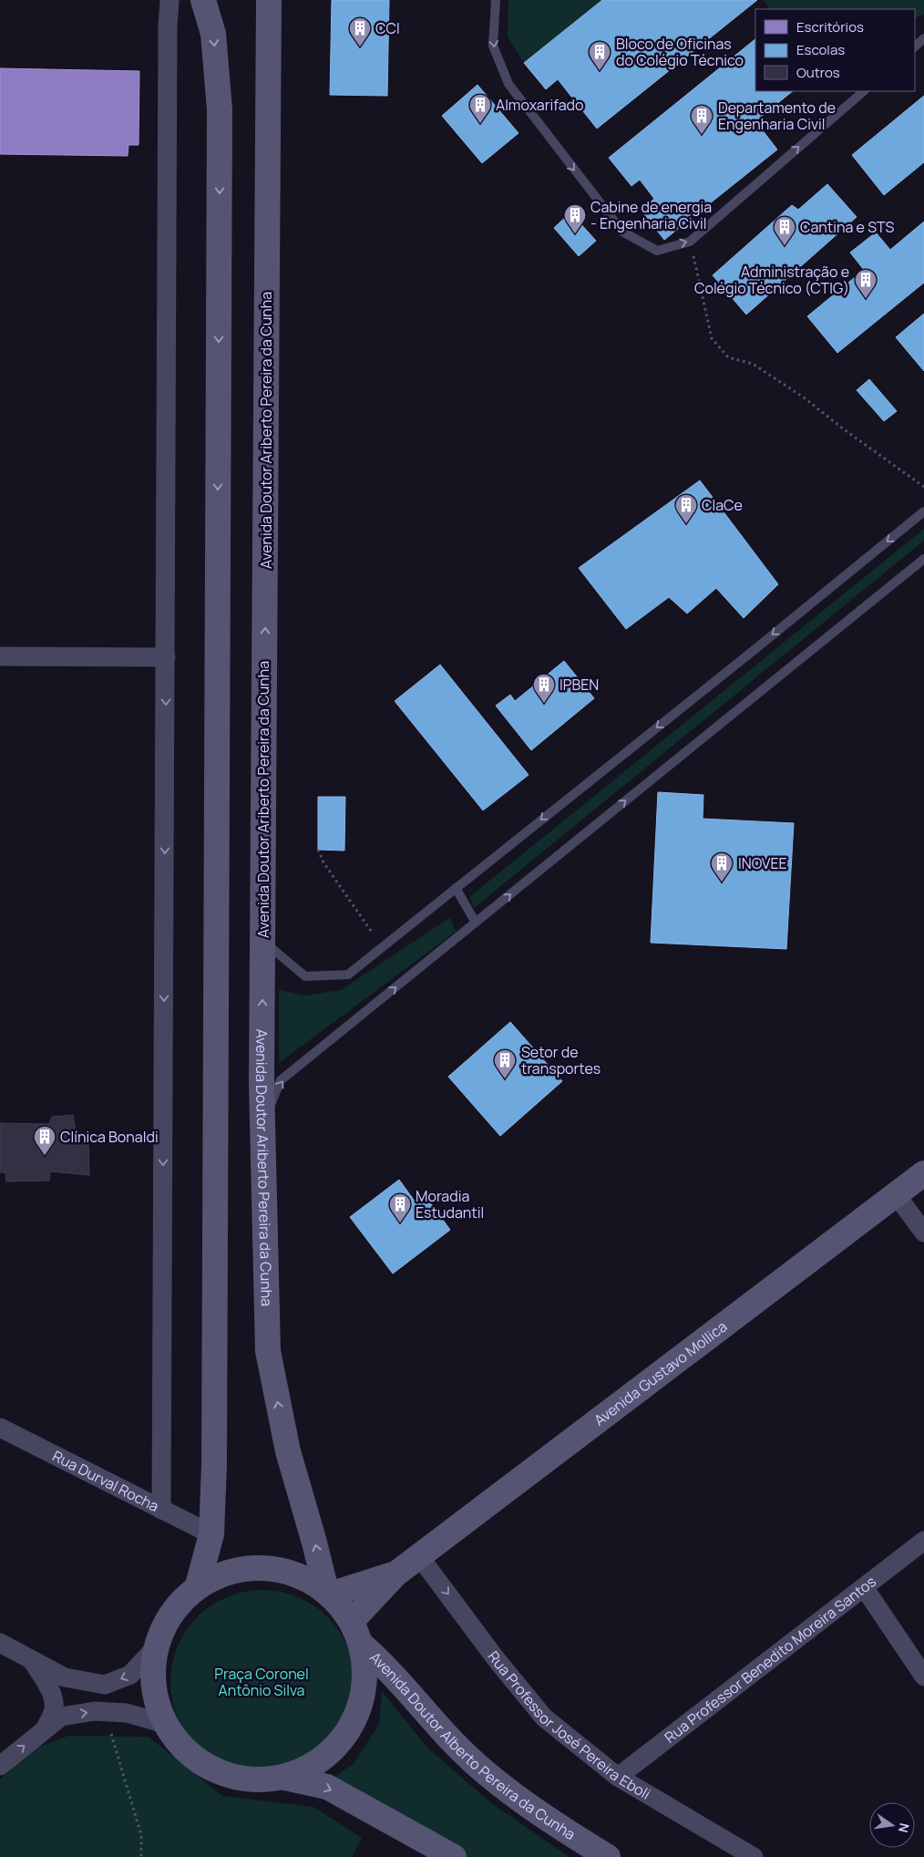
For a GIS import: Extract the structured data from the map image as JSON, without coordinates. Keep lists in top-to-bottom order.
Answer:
{
  "streets": {
    "main road": ["Avenida Doutor Ariberto Pereira da Cunha", "Avenida Gustavo Mollica", "Avenida Doutor Alberto Pereira da Cunha"],
    "street": ["Rua Durval Rocha", "Rua Professor Benedito Moreira Santos", "Rua Professor José Pereira Eboli"]
  },
  "crossings": [
    ["Avenida Doutor Ariberto Pereira da Cunha", "Avenida Gustavo Mollica"],
    ["Avenida Gustavo Mollica", "Rua Professor José Pereira Eboli"],
    ["Rua Professor Benedito Moreira Santos", "Rua Professor José Pereira Eboli"]
  ],
  "one_way": ["Rua Professor José Pereira Eboli"],
  "parks": ["Praça Coronel Antônio Silva"],
  "places": {
    "building": [
      "CCI",
      "Bloco de Oficinas do Colégio Técnico",
      "Almoxarifado",
      "Departamento de Engenharia Civil",
      "Cabine de energia - Engenharia Civil",
      "Cantina e STS",
      "Administração e Colégio Técnico (CTIG)",
      "ClaCe",
      "IPBEN",
      "INOVEE",
      "Setor de transportes",
      "Clínica Bonaldi",
      "Moradia Estudantil"
    ]
  },
  "legend": ["Escritórios", "Escolas", "Outros"],
  "north": "right"
}
